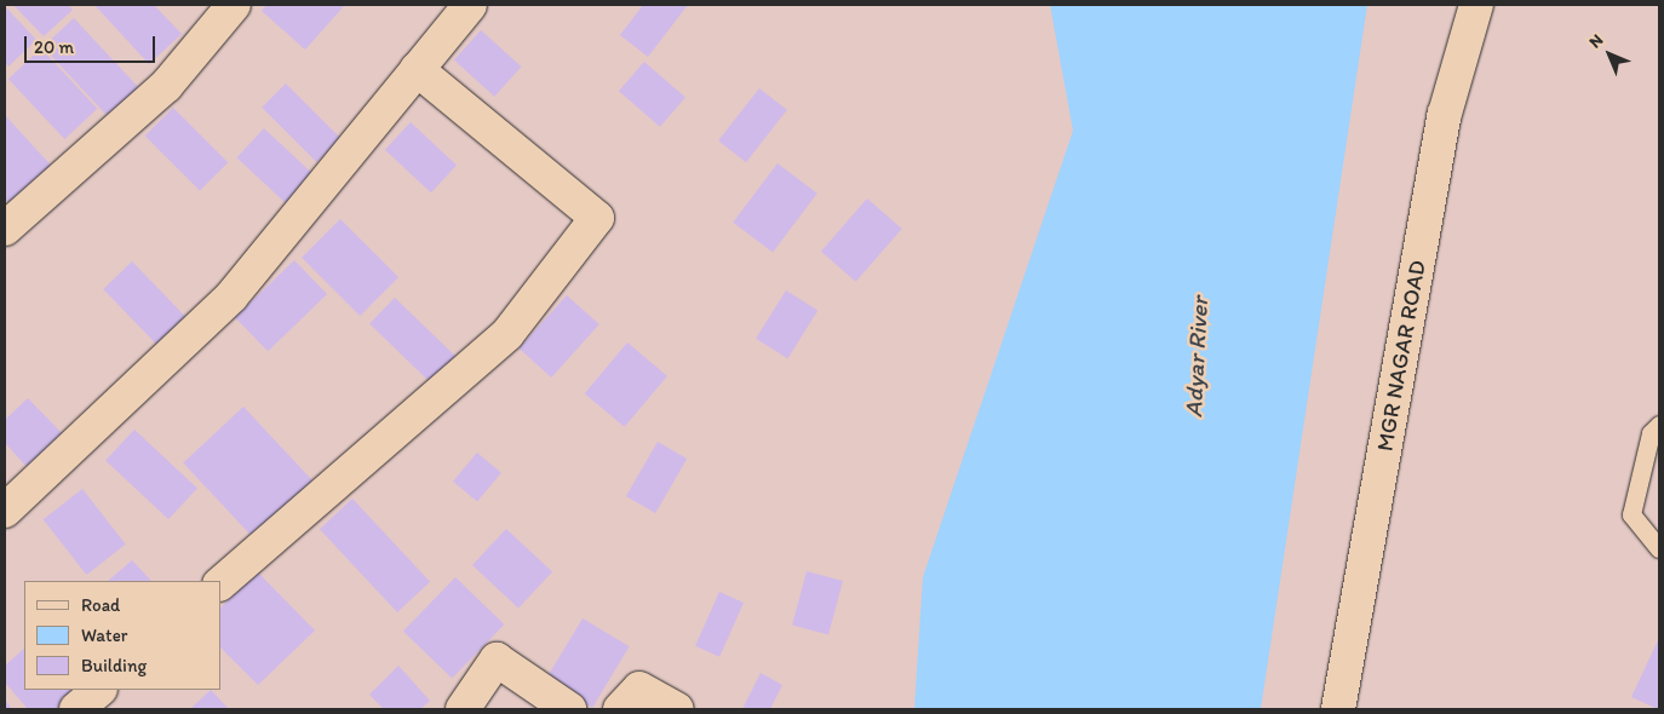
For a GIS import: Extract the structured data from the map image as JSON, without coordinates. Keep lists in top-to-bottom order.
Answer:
{
  "streets": {
    "street": ["MGR NAGAR ROAD"]
  },
  "water": ["Adyar River"],
  "legend": ["Road", "Water", "Building"],
  "scale_bar": "20 m",
  "north": "top left"
}
